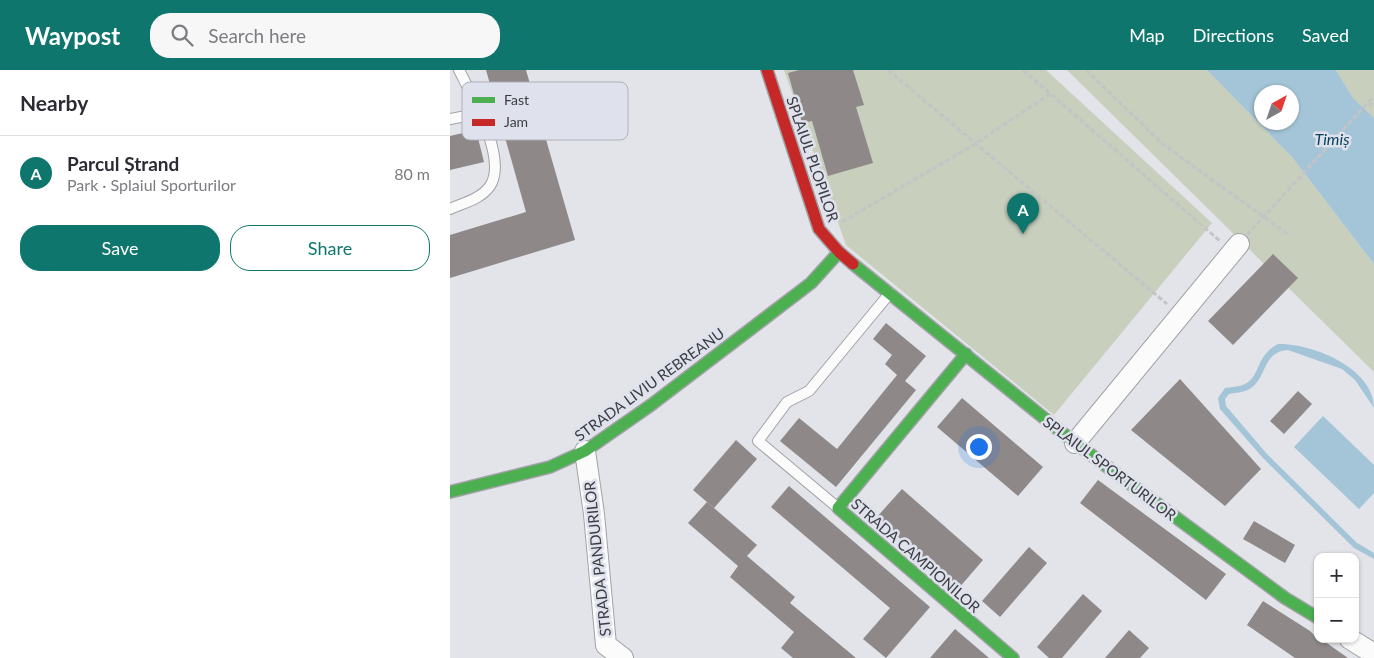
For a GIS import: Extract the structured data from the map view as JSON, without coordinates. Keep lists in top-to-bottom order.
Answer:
{
  "streets": {
    "street": [
      "SPLAIUL PLOPILOR",
      "STRADA LIVIU REBREANU",
      "SPLAIUL SPORTURILOR",
      "STRADA CAMPIONILOR",
      "STRADA PANDURILOR"
    ]
  },
  "crossings": [
    ["SPLAIUL PLOPILOR", "STRADA LIVIU REBREANU"],
    ["SPLAIUL PLOPILOR", "SPLAIUL SPORTURILOR"],
    ["STRADA LIVIU REBREANU", "SPLAIUL SPORTURILOR"],
    ["STRADA LIVIU REBREANU", "STRADA PANDURILOR"],
    ["SPLAIUL SPORTURILOR", "STRADA CAMPIONILOR"]
  ],
  "water": ["Timiș"],
  "legend": ["Fast", "Jam"],
  "north": "top right",
  "page": {
    "header": "Waypost",
    "search": "Search here",
    "nav": ["Map", "Directions", "Saved"],
    "heading": "Nearby",
    "list": [
      {
        "mark": "A",
        "name": "Parcul Ștrand",
        "note": "Park · Splaiul Sporturilor",
        "value": "80 m"
      }
    ],
    "pins": "A",
    "buttons": ["Save", "Share"],
    "map_buttons": ["+", "−"]
  }
}
